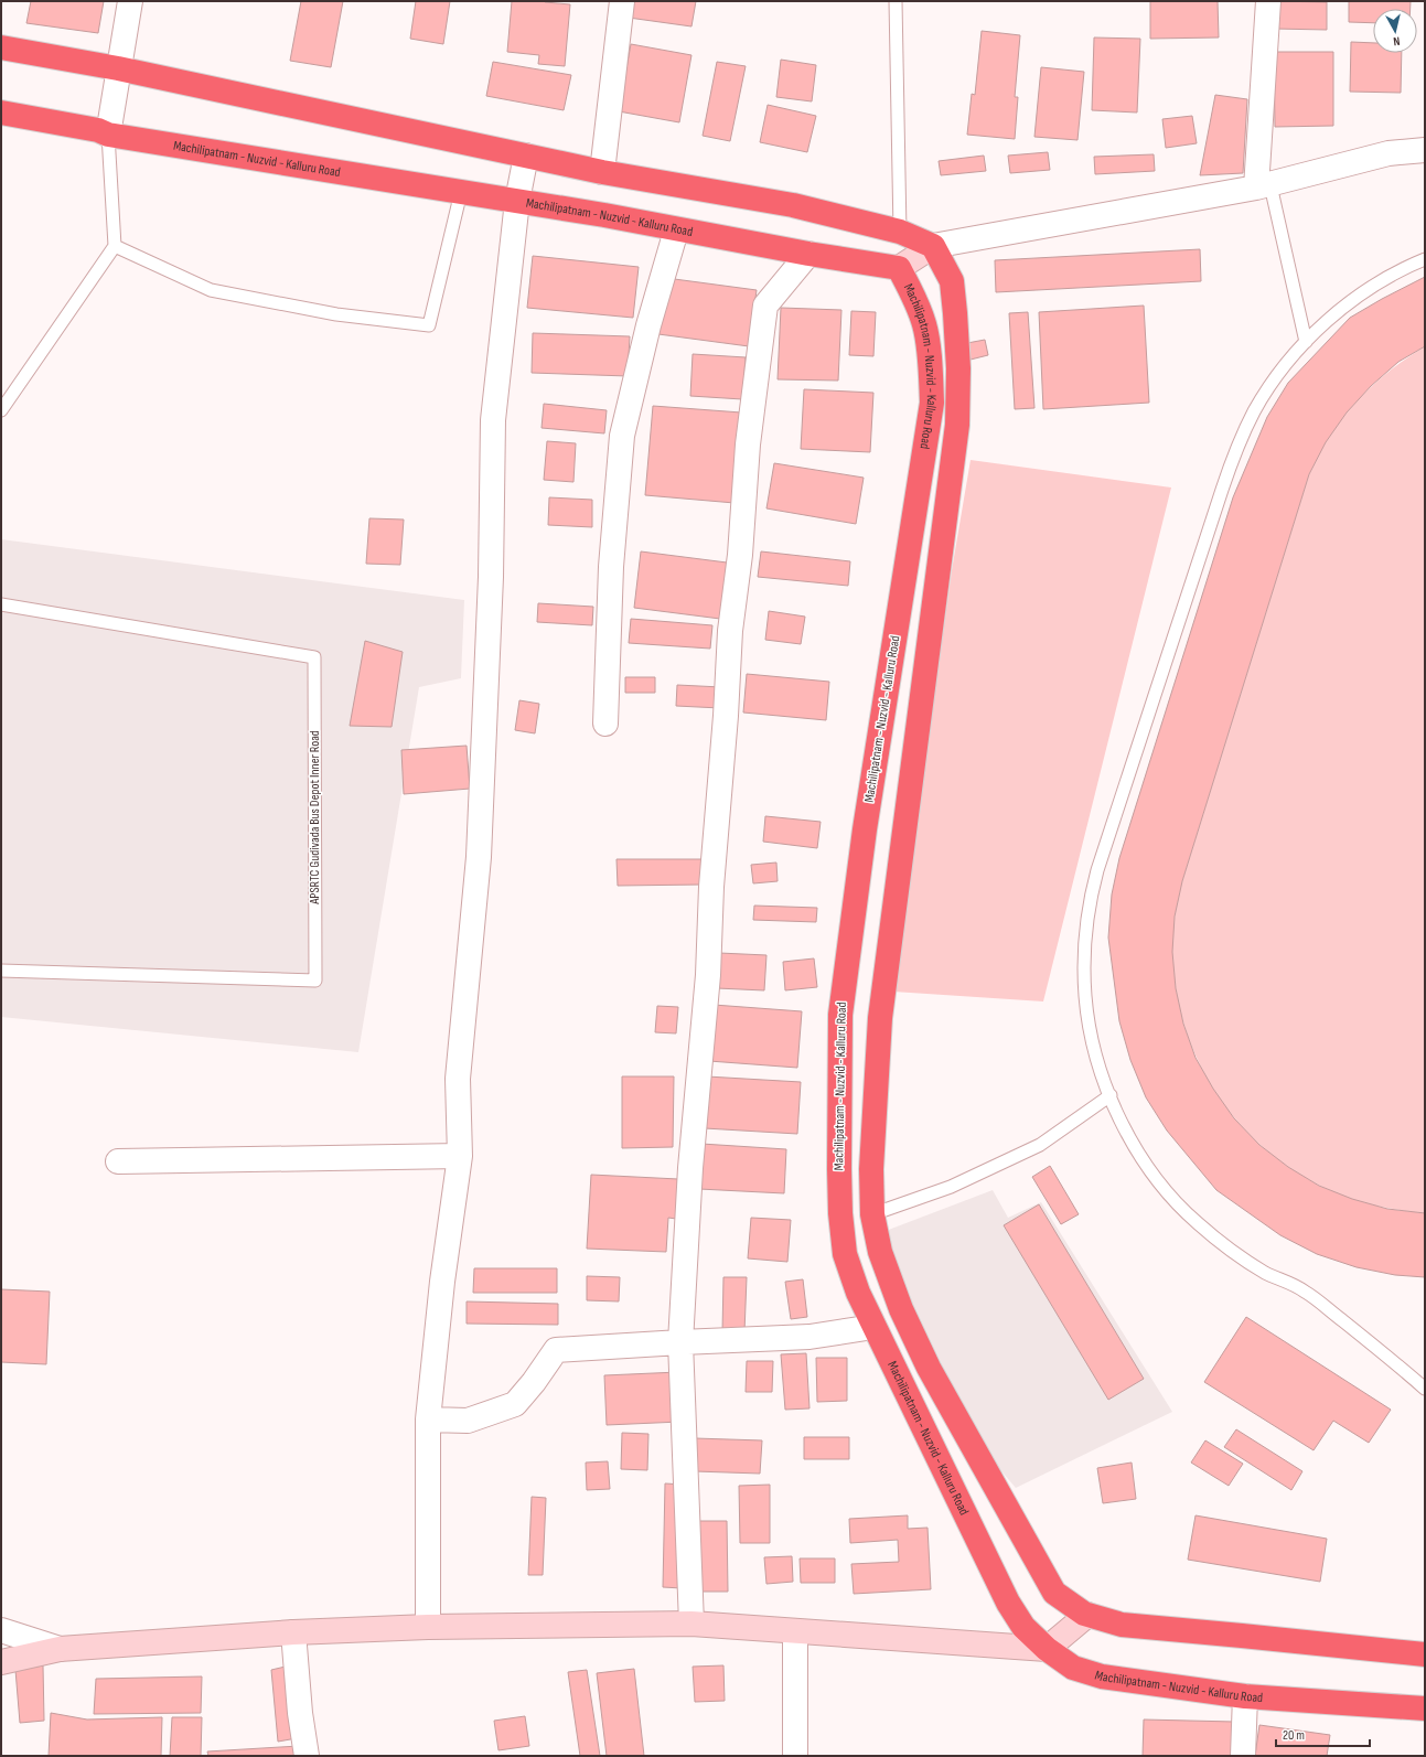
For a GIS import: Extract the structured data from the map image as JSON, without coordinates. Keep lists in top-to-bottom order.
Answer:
{
  "streets": {
    "highway": ["Machilipatnam - Nuzvid - Kalluru Road"],
    "lane": ["APSRTC Gudivada Bus Depot Inner Road"]
  },
  "scale_bar": "20 m",
  "north": "bottom"
}
